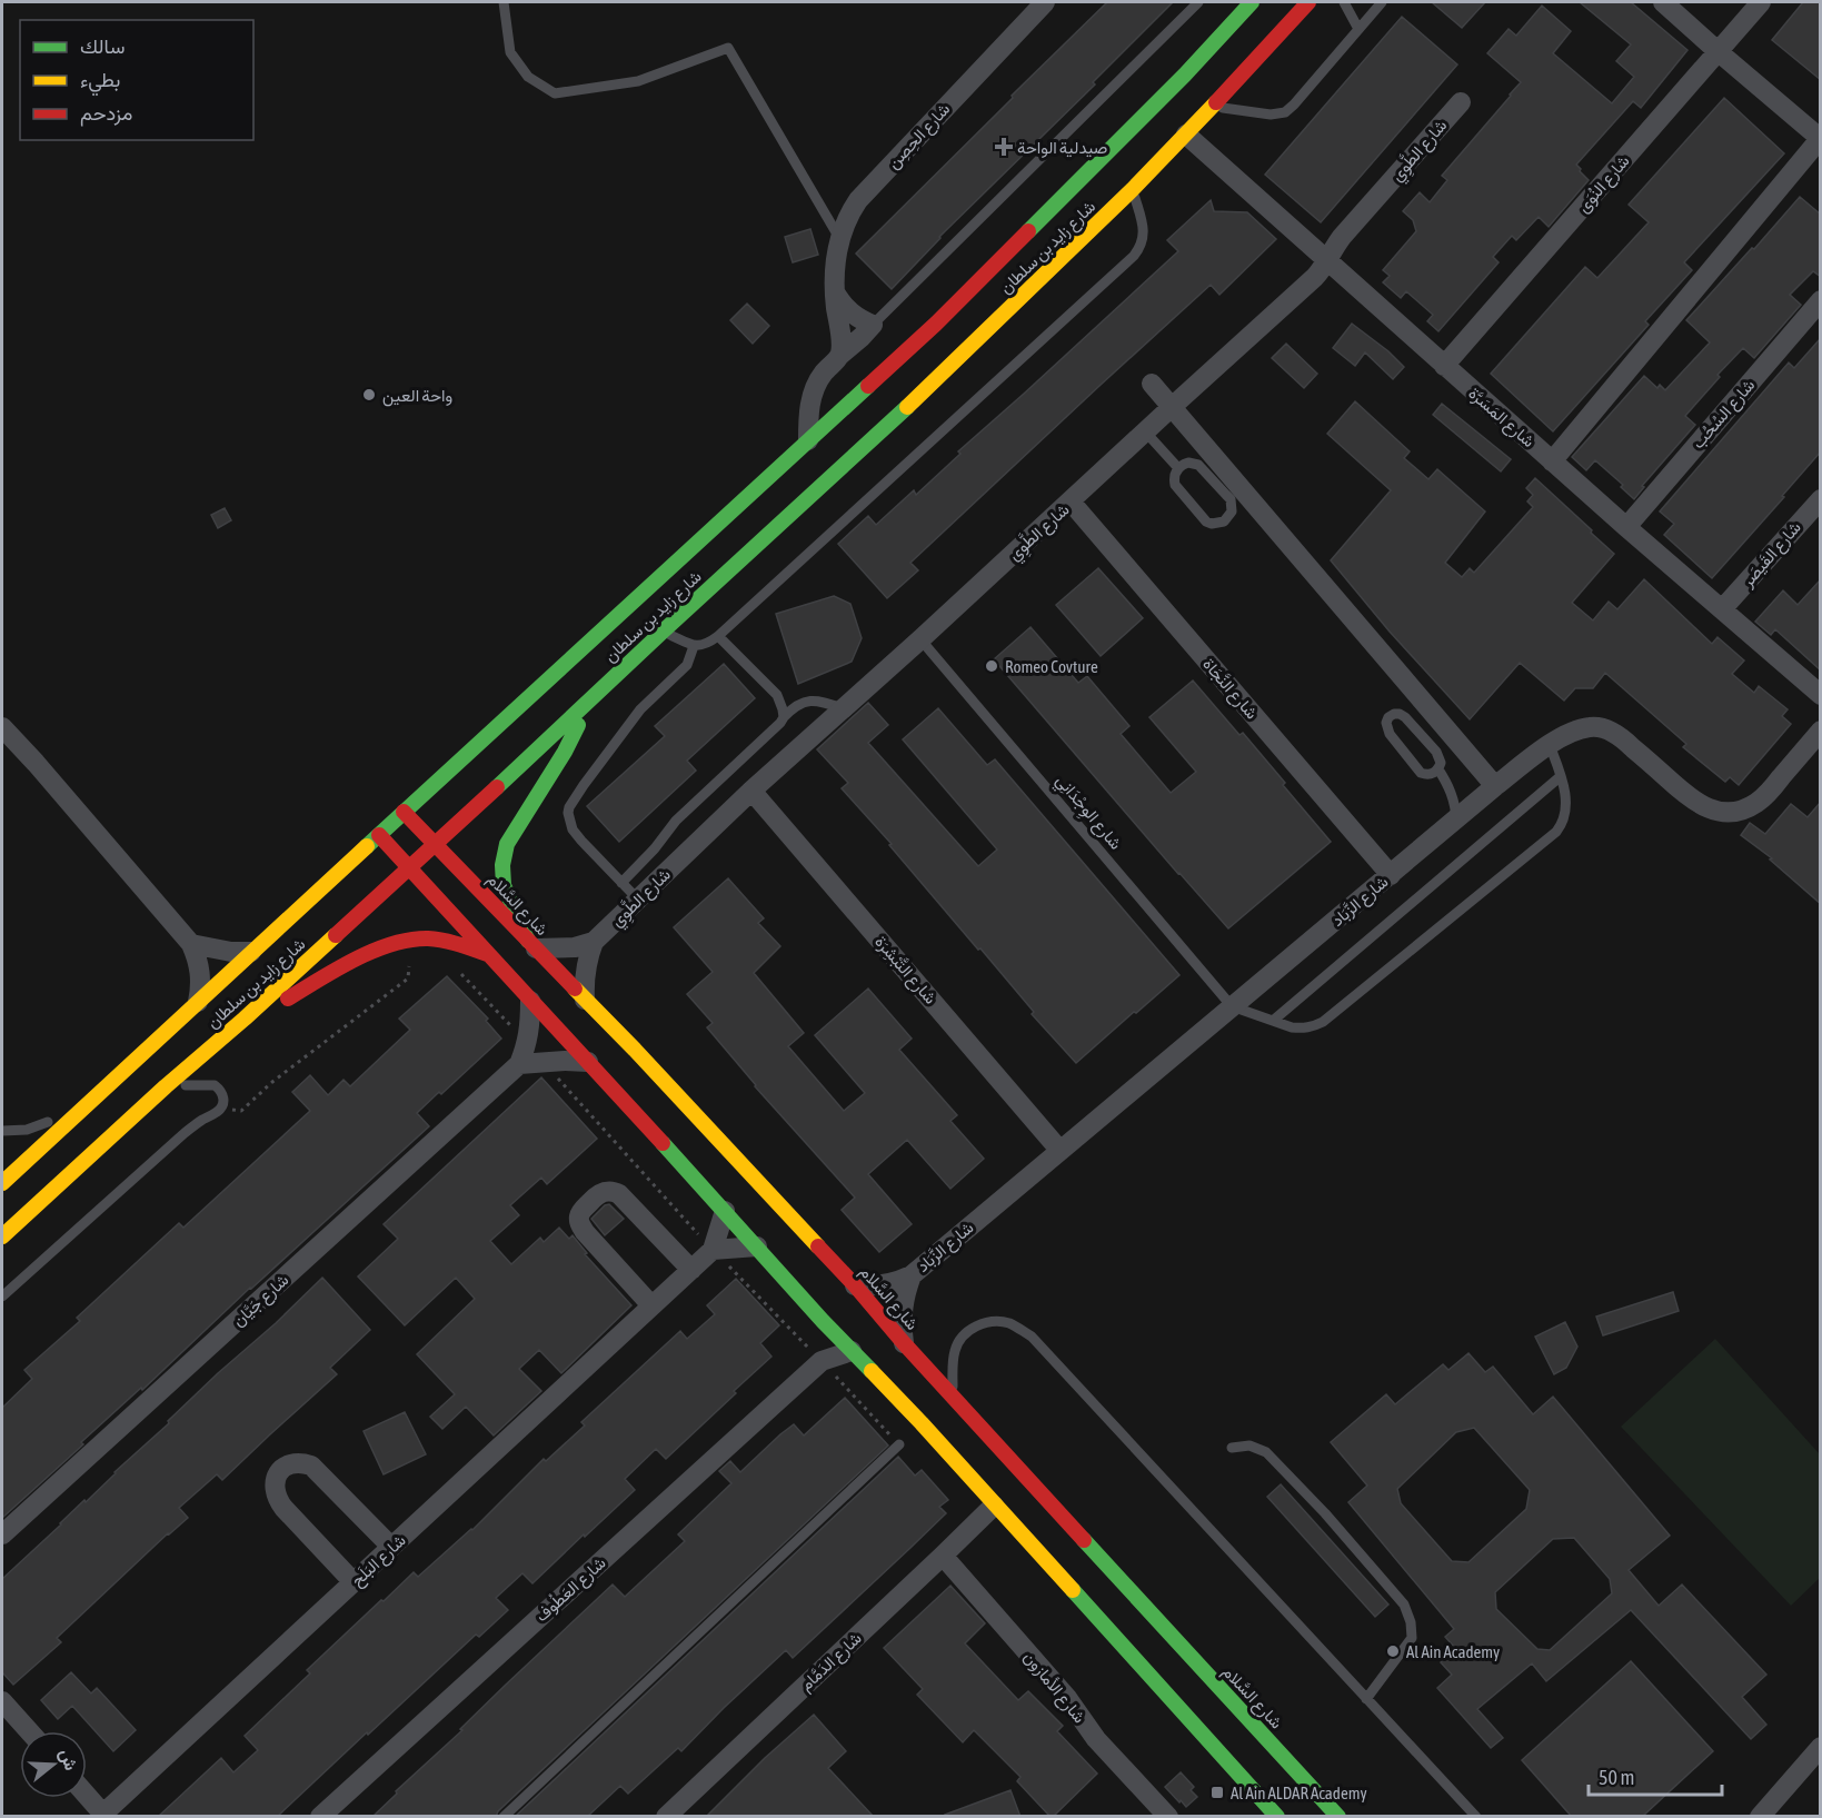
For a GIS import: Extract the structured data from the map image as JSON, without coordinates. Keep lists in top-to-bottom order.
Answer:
{
  "streets": {
    "main road": ["شارع زايد بن سلطان", "شارع السَّلام"],
    "street": [
      "شارع الحِصِن",
      "شارع الطَّوِي",
      "شارع النُوَى",
      "شارع السُحُب",
      "شارع المَسَرَّة",
      "شارع القَيصَر",
      "شارع النَّجَاة",
      "شارع الزَّبَاد",
      "شارع التَّبْشِرَة",
      "شارع جَيَّان",
      "شارع البَلَح",
      "شارع العَطُوف",
      "شارع الدَمَّام",
      "شارع الأمازون"
    ],
    "lane": ["شارع الوِجْدَانِي"]
  },
  "crossings": [
    ["شارع الطَّوِي", "شارع المَسَرَّة"],
    ["شارع الطَّوِي", "شارع النَّجَاة"],
    ["شارع الطَّوِي", "شارع الوِجْدَانِي"],
    ["شارع الطَّوِي", "شارع التَّبْشِرَة"],
    ["شارع النُوَى", "شارع المَسَرَّة"],
    ["شارع زايد بن سلطان", "شارع المَسَرَّة"],
    ["شارع زايد بن سلطان", "شارع السَّلام"],
    ["شارع السُحُب", "شارع المَسَرَّة"],
    ["شارع المَسَرَّة", "شارع القَيصَر"],
    ["شارع النَّجَاة", "شارع الزَّبَاد"],
    ["شارع الوِجْدَانِي", "شارع الزَّبَاد"],
    ["شارع الزَّبَاد", "شارع السَّلام"],
    ["شارع الزَّبَاد", "شارع التَّبْشِرَة"],
    ["شارع الدَمَّام", "شارع الأمازون"]
  ],
  "places": {
    "health": ["صيدلية الواحة"],
    "other": ["واحة العين", "Romeo Covture", "Al Ain Academy"],
    "transit": ["Al Ain ALDAR Academy"]
  },
  "legend": ["سالك", "بطيء", "مزدحم"],
  "scale_bar": "50 m",
  "north": "right"
}
